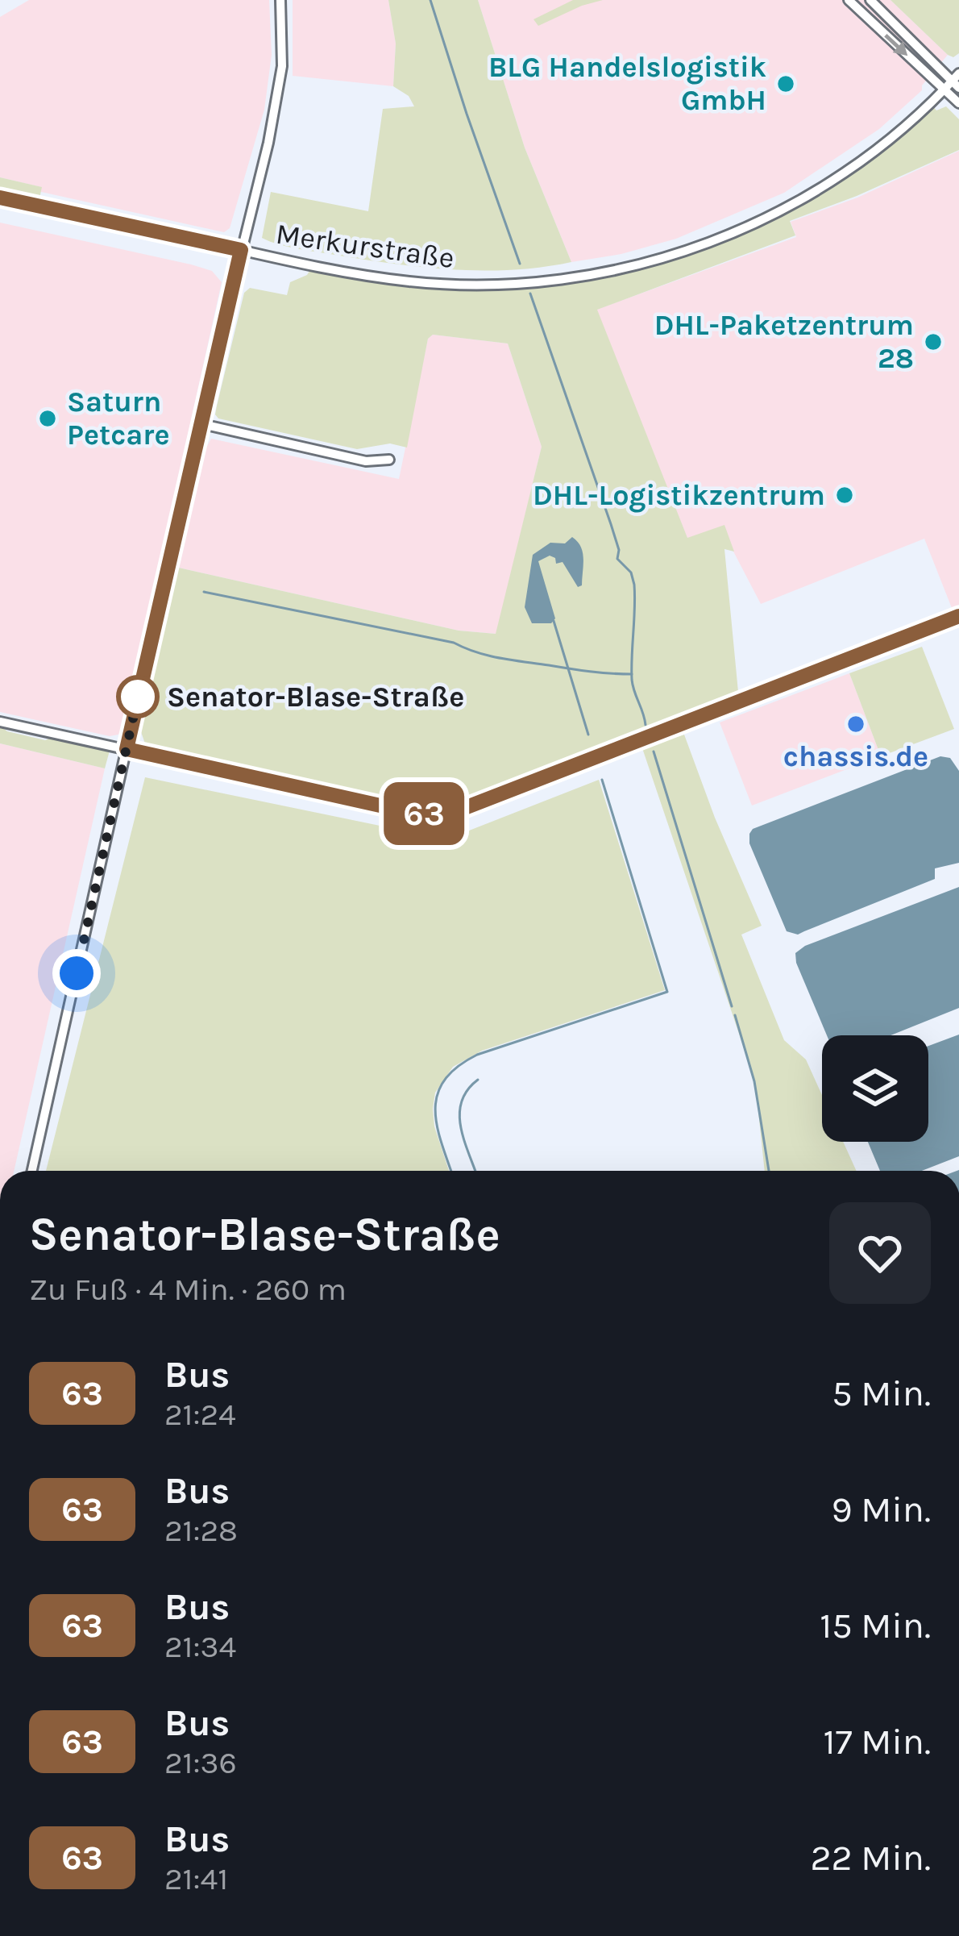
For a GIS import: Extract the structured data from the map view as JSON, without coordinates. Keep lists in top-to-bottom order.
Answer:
{
  "streets": {
    "street": ["Merkurstraße"]
  },
  "places": [
    "BLG Handelslogistik GmbH",
    "DHL-Paketzentrum 28",
    "Saturn Petcare",
    "DHL-Logistikzentrum",
    "Senator-Blase-Straße",
    "chassis.de"
  ],
  "lines": ["bus line 63"],
  "page": {
    "on_map": "63",
    "heading": ["Senator-Blase-Straße", "Zu Fuß · 4 Min. · 260 m"],
    "list": [
      {
        "mark": "63",
        "name": "Bus",
        "note": "21:24",
        "value": "5 Min."
      },
      {
        "mark": "63",
        "name": "Bus",
        "note": "21:28",
        "value": "9 Min."
      },
      {
        "mark": "63",
        "name": "Bus",
        "note": "21:34",
        "value": "15 Min."
      },
      {
        "mark": "63",
        "name": "Bus",
        "note": "21:36",
        "value": "17 Min."
      },
      {
        "mark": "63",
        "name": "Bus",
        "note": "21:41",
        "value": "22 Min."
      }
    ]
  }
}
